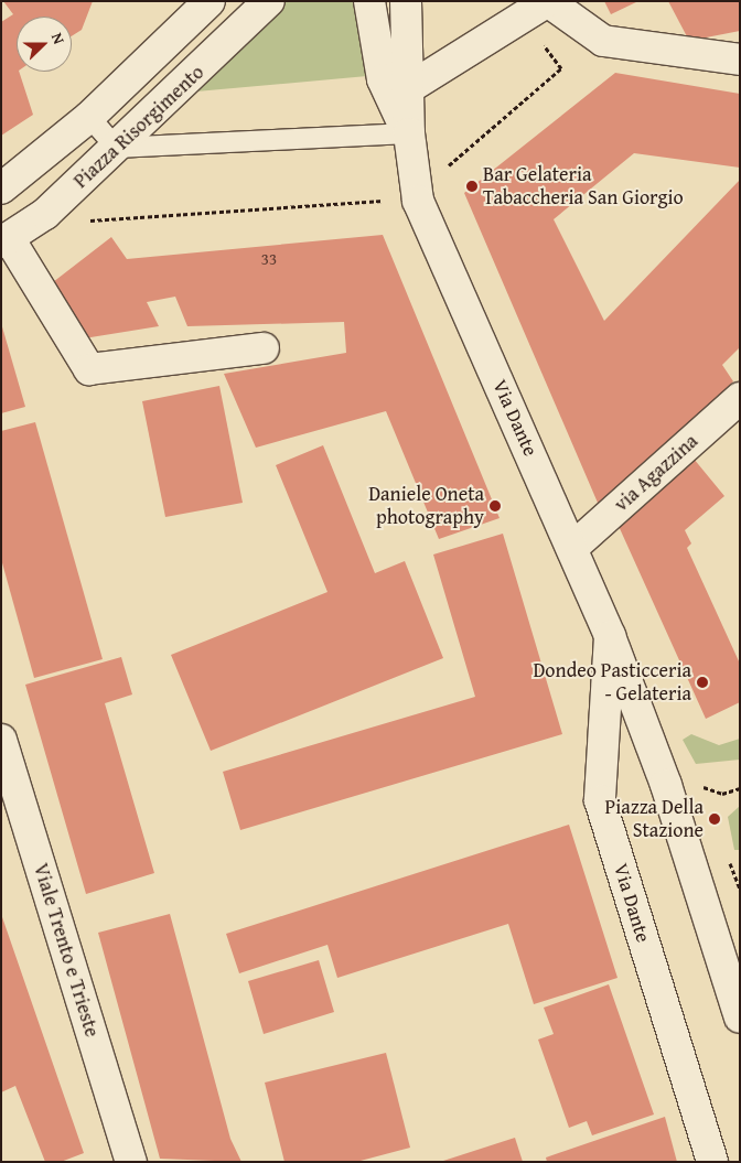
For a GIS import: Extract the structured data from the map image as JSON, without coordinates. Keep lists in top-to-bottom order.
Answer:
{
  "streets": {
    "main road": [
      "Piazza Risorgimento",
      "Via Dante",
      "via Agazzina",
      "Viale Trento e Trieste"
    ]
  },
  "crossings": [
    ["Via Dante", "via Agazzina"]
  ],
  "places": [
    "Bar Gelateria Tabaccheria San Giorgio",
    "Daniele Oneta photography",
    "Dondeo Pasticceria - Gelateria",
    "Piazza Della Stazione"
  ],
  "house_numbers": ["33"],
  "north": "right"
}
